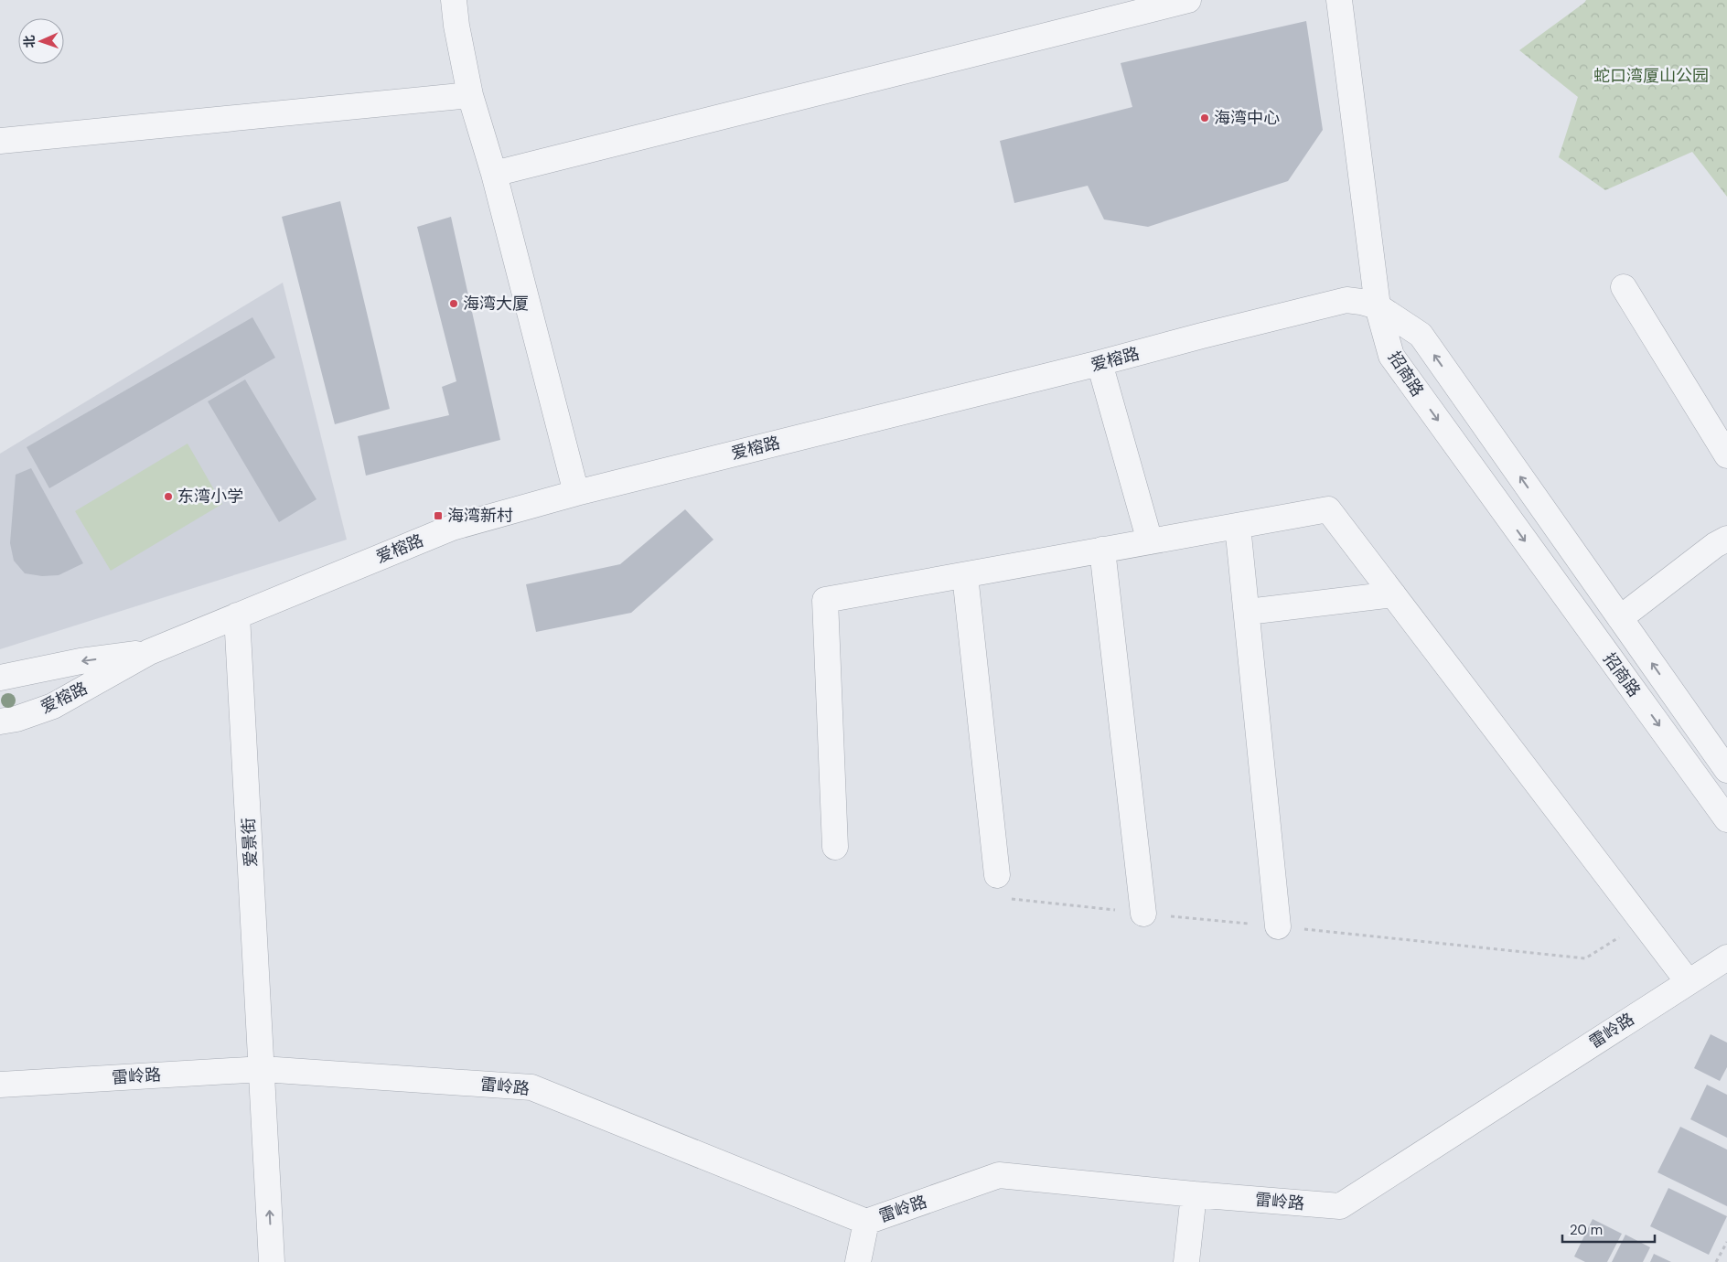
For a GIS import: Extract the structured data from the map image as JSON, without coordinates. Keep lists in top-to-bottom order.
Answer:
{
  "streets": {
    "street": [
      "爱榕路",
      "招商路",
      "爱景街",
      "雷岭路"
    ]
  },
  "crossings": [
    ["爱榕路", "招商路"],
    ["爱榕路", "爱景街"],
    ["爱景街", "雷岭路"]
  ],
  "parks": ["蛇口湾厦山公园"],
  "places": {
    "other": ["海湾中心", "海湾大厦", "东湾小学"],
    "transit": ["海湾新村"]
  },
  "scale_bar": "20 m",
  "north": "left"
}
